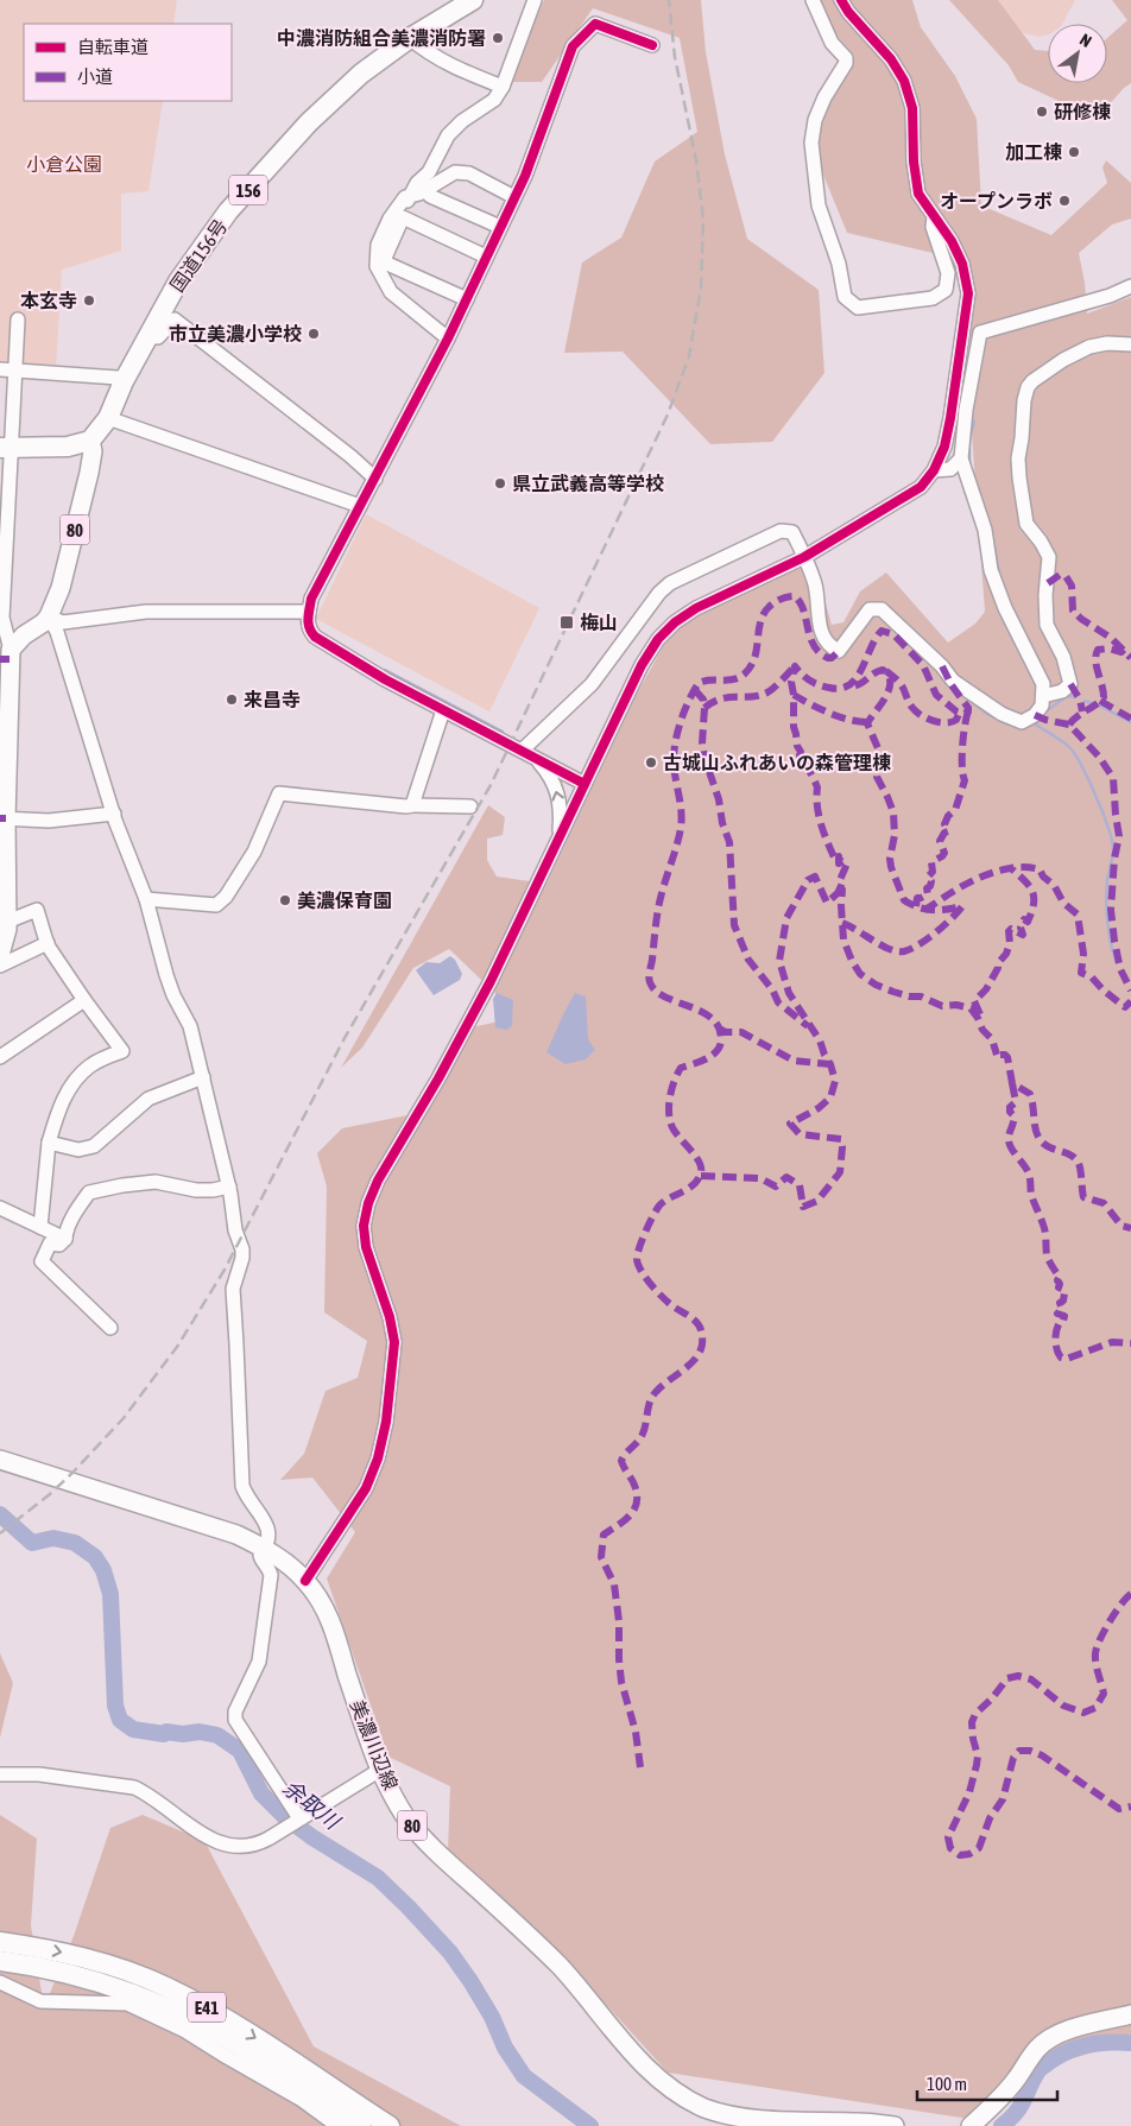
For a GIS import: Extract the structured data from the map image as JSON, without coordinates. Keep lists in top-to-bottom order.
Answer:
{
  "streets": {
    "highway": ["156", "国道156号", "E41"],
    "main road": ["80", "美濃川辺線"]
  },
  "crossings": [
    ["国道156号", "80"]
  ],
  "water": ["余取川"],
  "parks": ["小倉公園"],
  "places": {
    "other": [
      "中濃消防組合美濃消防署",
      "研修棟",
      "加工棟",
      "オープンラボ",
      "本玄寺",
      "市立美濃小学校",
      "県立武義高等学校",
      "来昌寺",
      "古城山ふれあいの森管理棟",
      "美濃保育園"
    ],
    "transit": ["梅山"]
  },
  "legend": ["自転車道", "小道"],
  "scale_bar": "100 m",
  "north": "top right"
}
